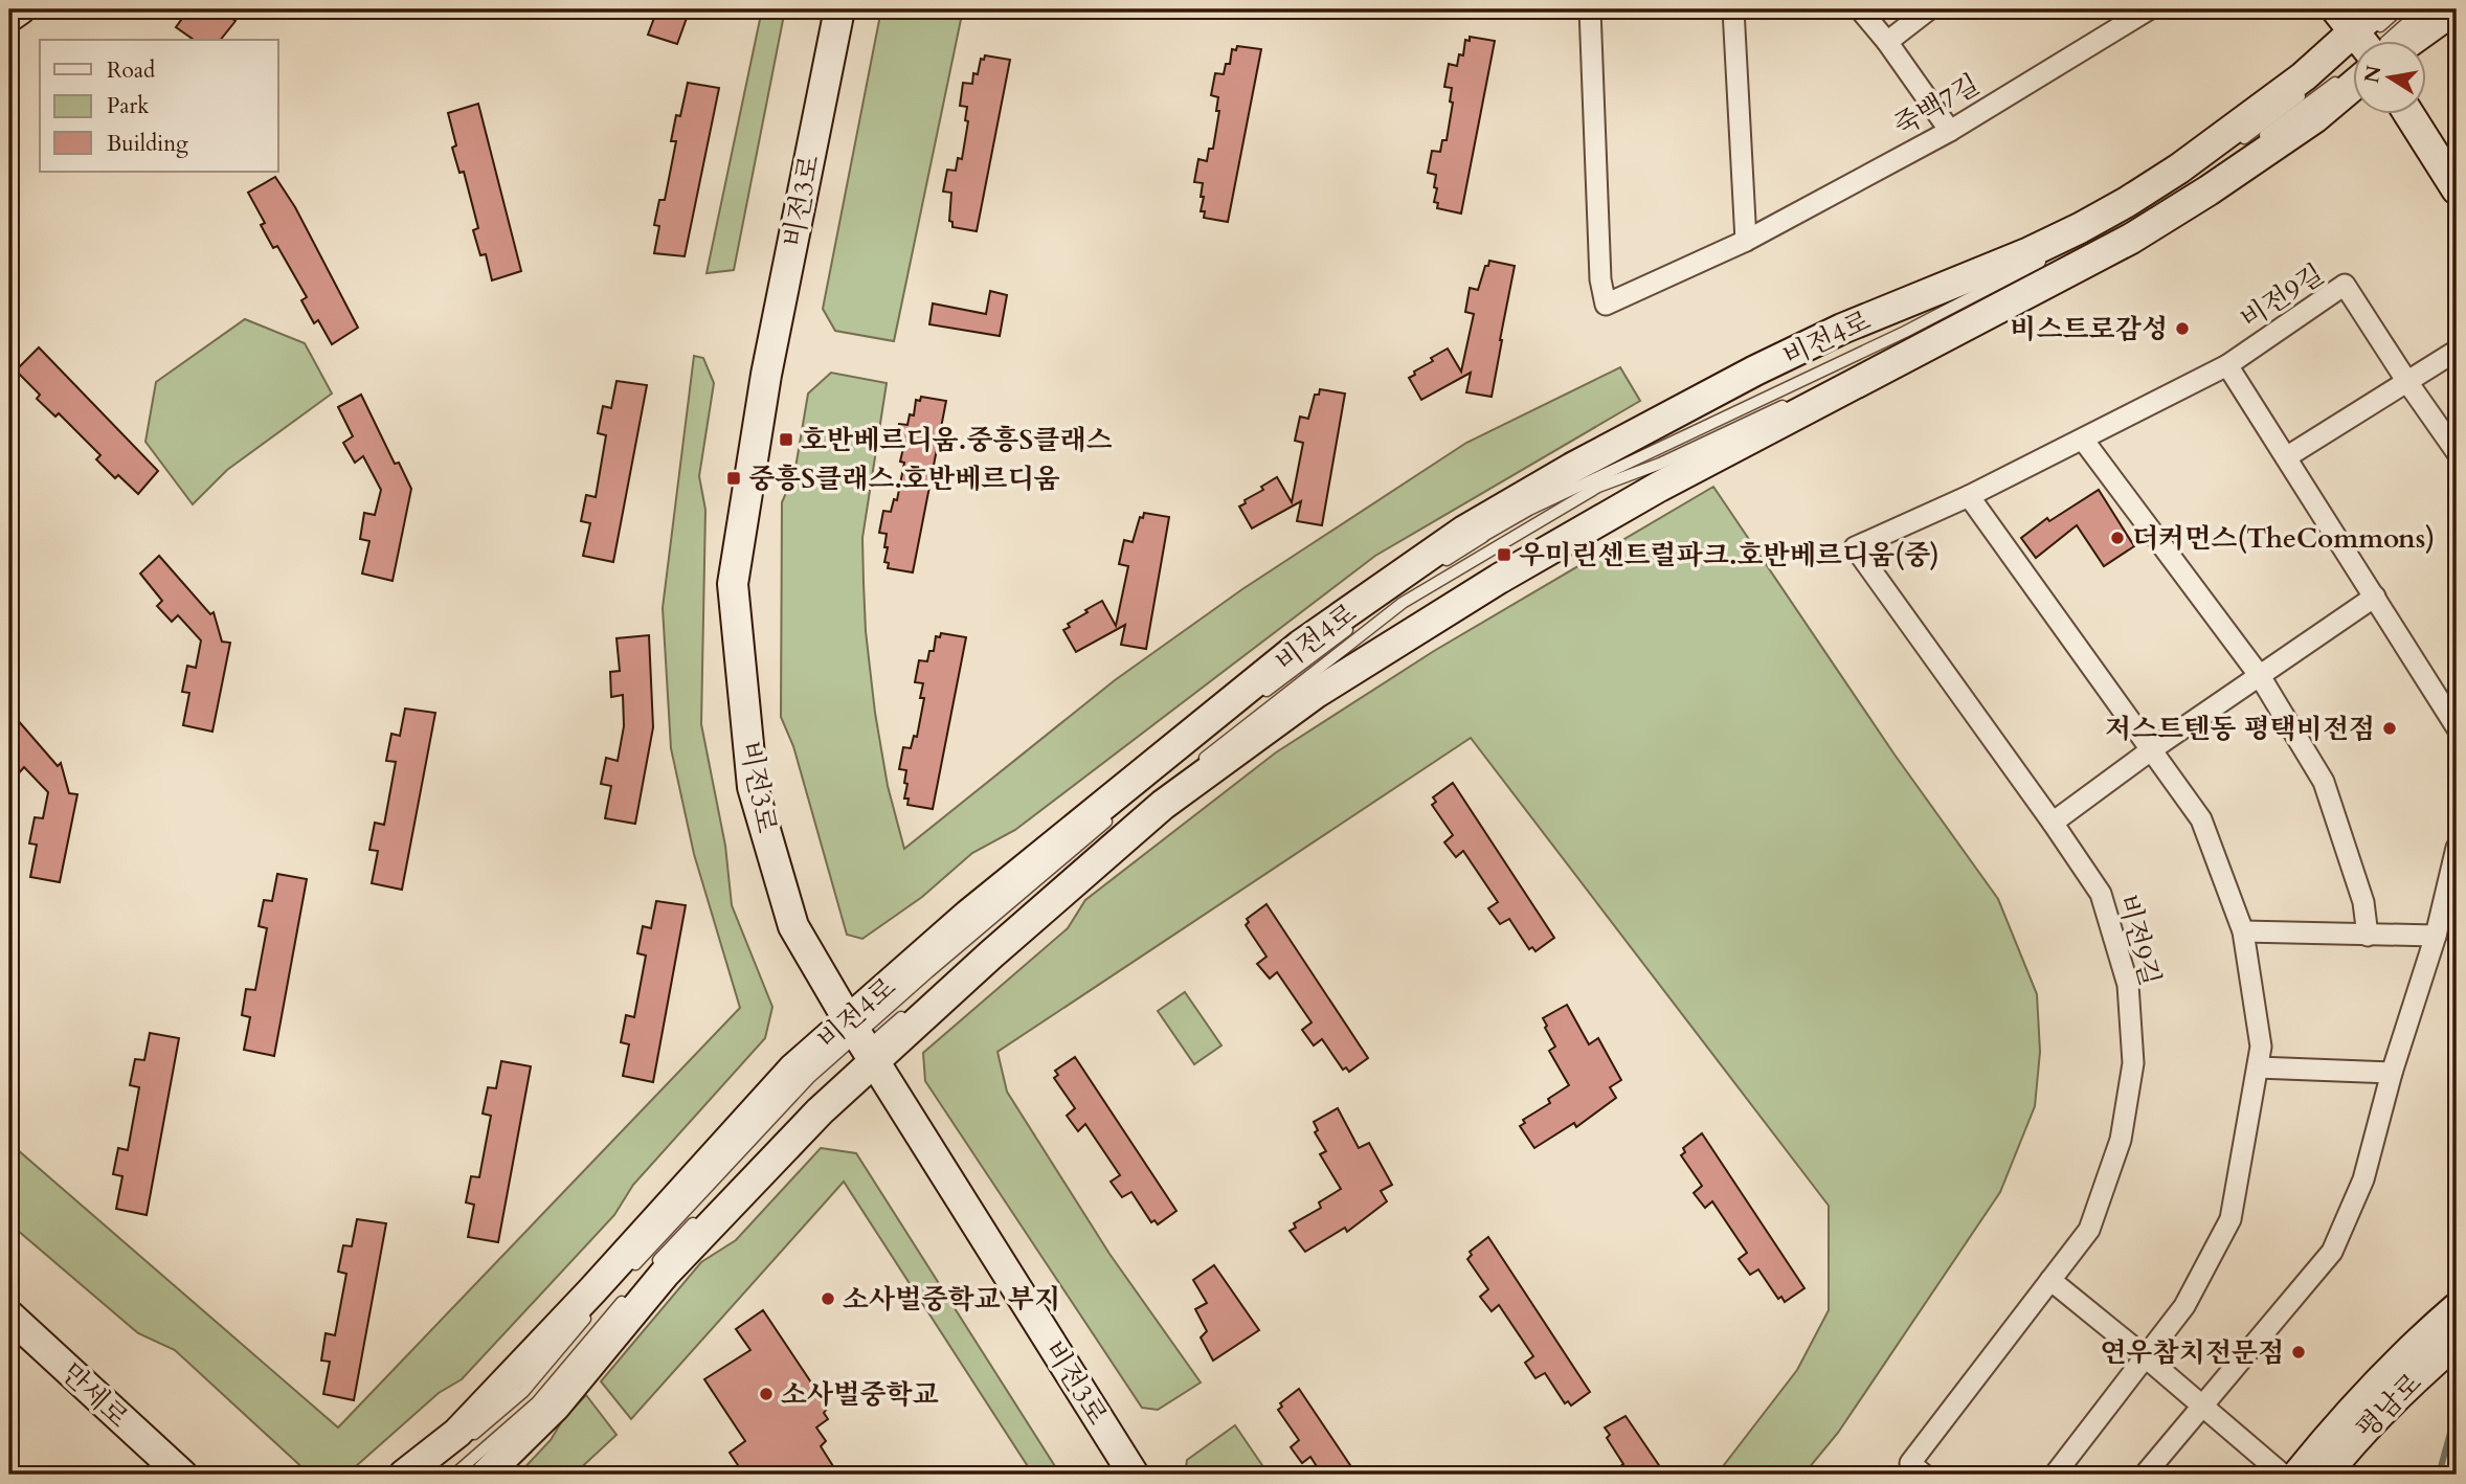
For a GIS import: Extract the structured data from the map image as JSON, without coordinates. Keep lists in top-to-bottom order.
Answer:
{
  "streets": {
    "main road": [
      "비전3로",
      "비전4로",
      "만세로",
      "평남로"
    ],
    "street": ["죽백7길", "비전9길"]
  },
  "crossings": [
    ["비전3로", "비전4로"]
  ],
  "places": {
    "other": [
      "비스트로감성",
      "더커먼스(TheCommons)",
      "저스트텐동 평택비전점",
      "소사벌중학교 부지",
      "연우참치전문점",
      "소사벌중학교"
    ],
    "transit": ["호반베르디움.중흥S클래스", "중흥S클래스.호반베르디움", "우미린센트럴파크.호반베르디움(중)"]
  },
  "legend": ["Road", "Park", "Building"],
  "north": "left"
}
